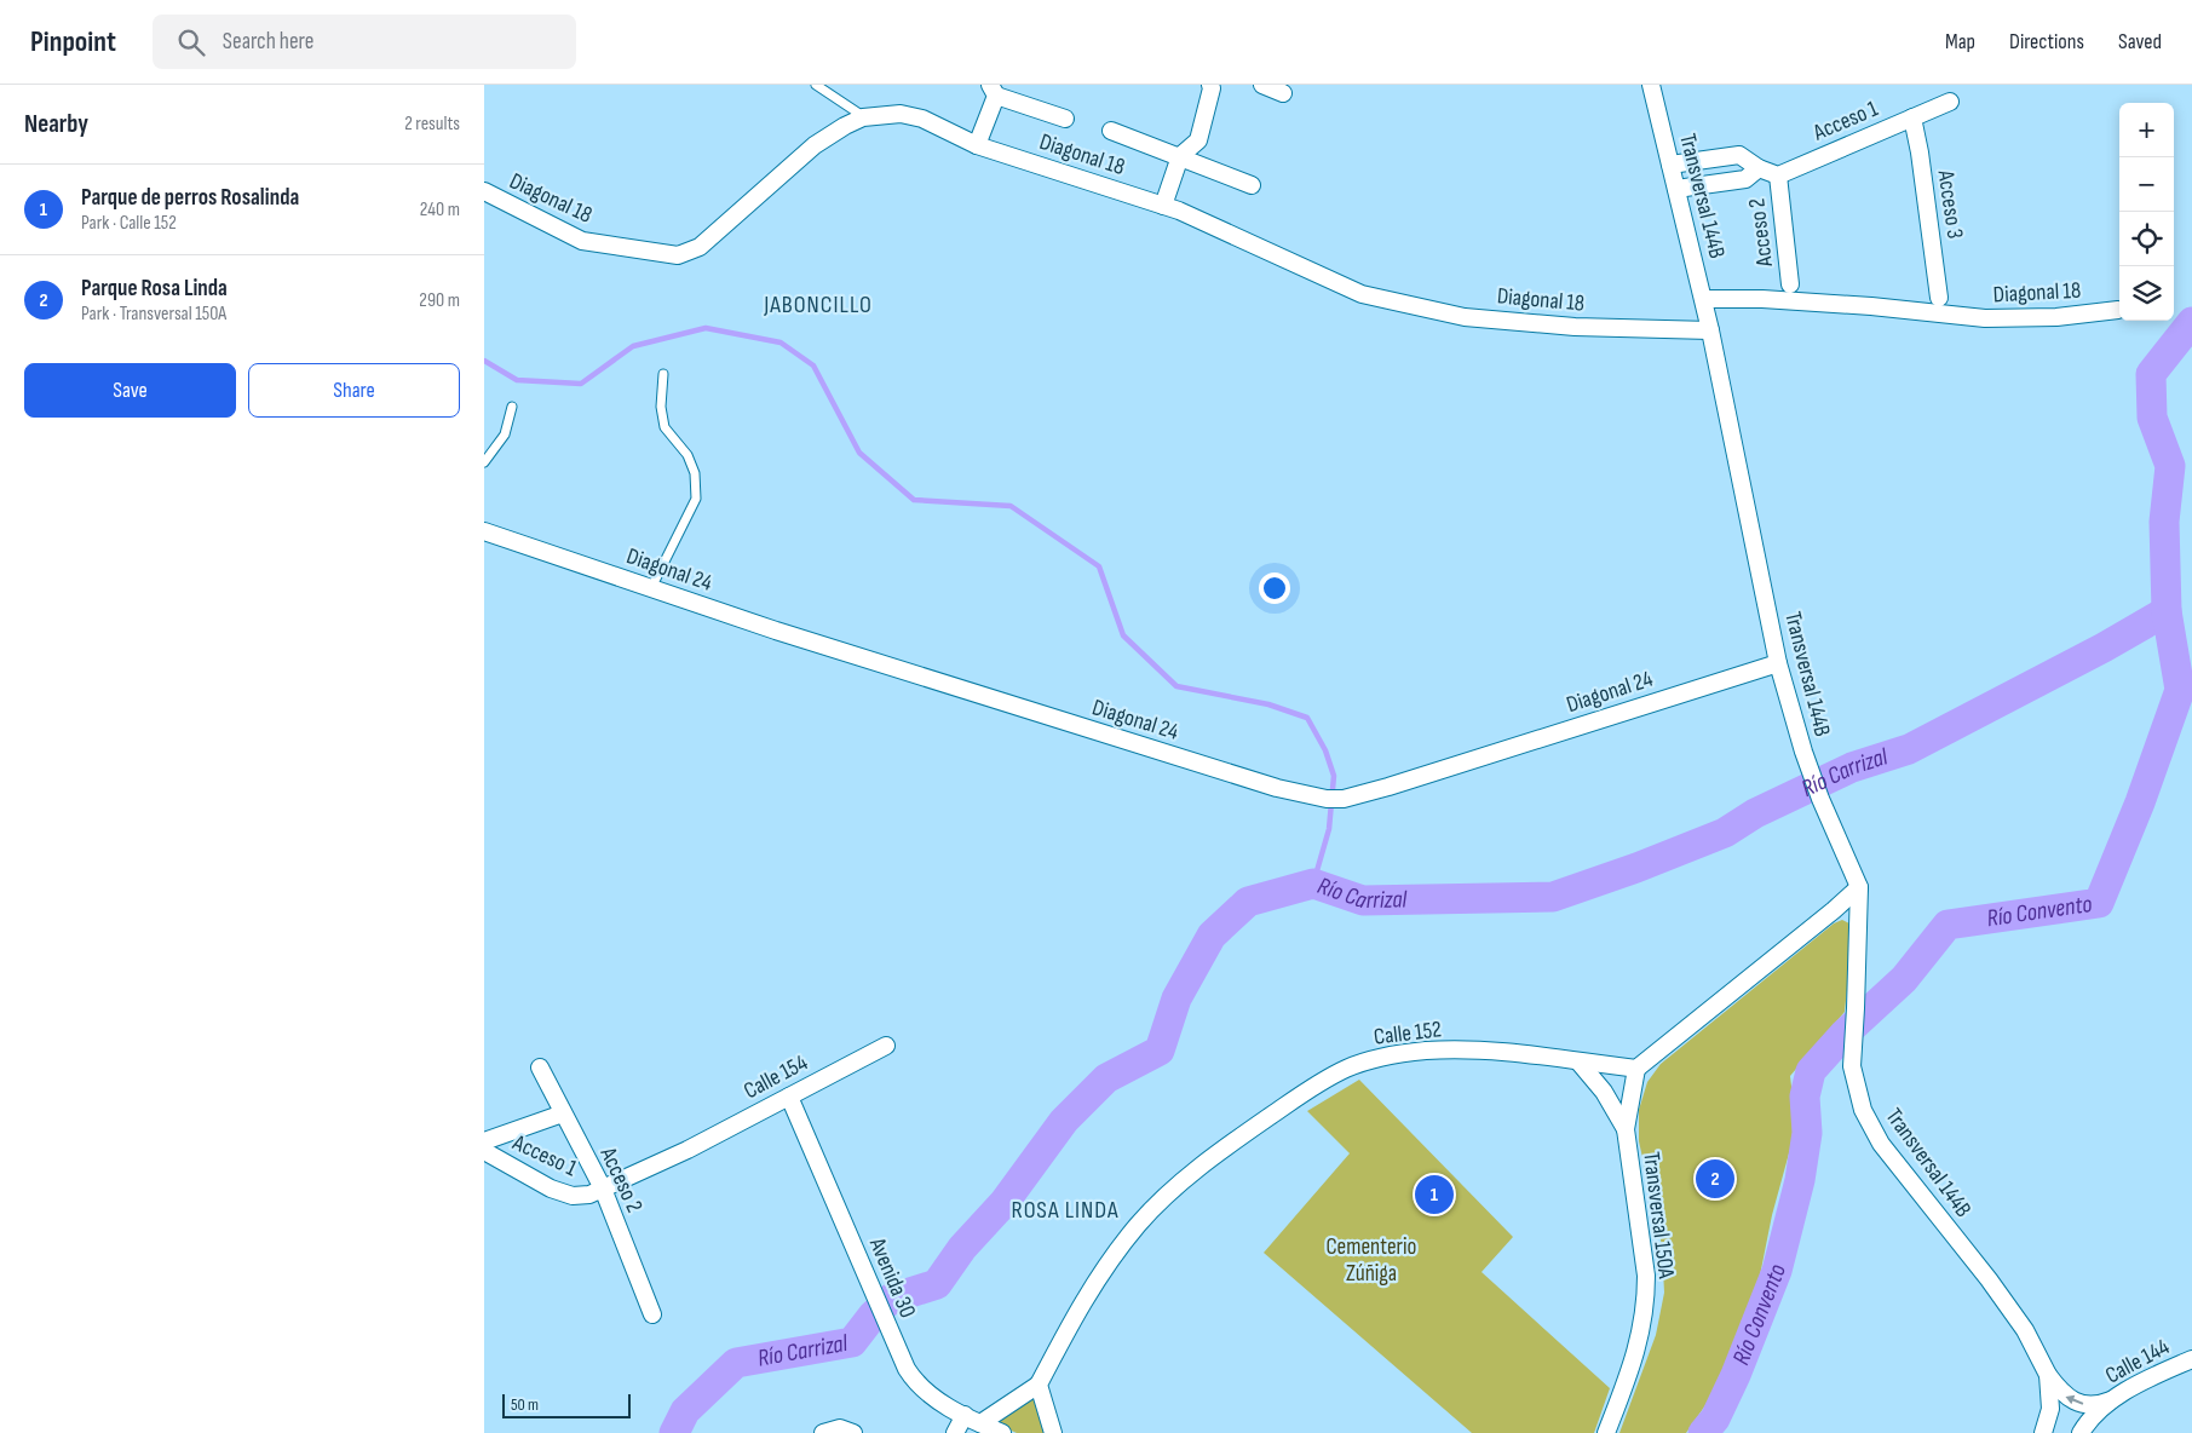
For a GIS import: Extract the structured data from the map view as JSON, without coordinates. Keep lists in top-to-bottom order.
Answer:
{
  "streets": {
    "street": [
      "Acceso 1",
      "Diagonal 18",
      "Transversal 144B",
      "Acceso 3",
      "Acceso 2",
      "Diagonal 24",
      "Calle 152",
      "Calle 154",
      "Transversal 150A",
      "Avenida 30",
      "Calle 144"
    ]
  },
  "crossings": [
    ["Acceso 1", "Acceso 3"],
    ["Acceso 1", "Acceso 2"],
    ["Acceso 1", "Calle 154"],
    ["Diagonal 18", "Transversal 144B"],
    ["Transversal 144B", "Diagonal 24"],
    ["Calle 152", "Transversal 150A"],
    ["Calle 152", "Avenida 30"],
    ["Calle 154", "Avenida 30"]
  ],
  "districts": ["JABONCILLO", "ROSA LINDA"],
  "water": ["Río Carrizal", "Río Convento"],
  "parks": ["Cementerio Zúñiga"],
  "scale_bar": "50 m",
  "page": {
    "header": "Pinpoint",
    "search": "Search here",
    "nav": ["Map", "Directions", "Saved"],
    "heading": ["Nearby", "2 results"],
    "map_buttons": ["+", "−"],
    "list": [
      {
        "mark": "1",
        "name": "Parque de perros Rosalinda",
        "note": "Park · Calle 152",
        "value": "240 m"
      },
      {
        "mark": "2",
        "name": "Parque Rosa Linda",
        "note": "Park · Transversal 150A",
        "value": "290 m"
      }
    ],
    "buttons": ["Save", "Share"],
    "pins": ["2", "1"],
    "scale": "50 m"
  }
}
